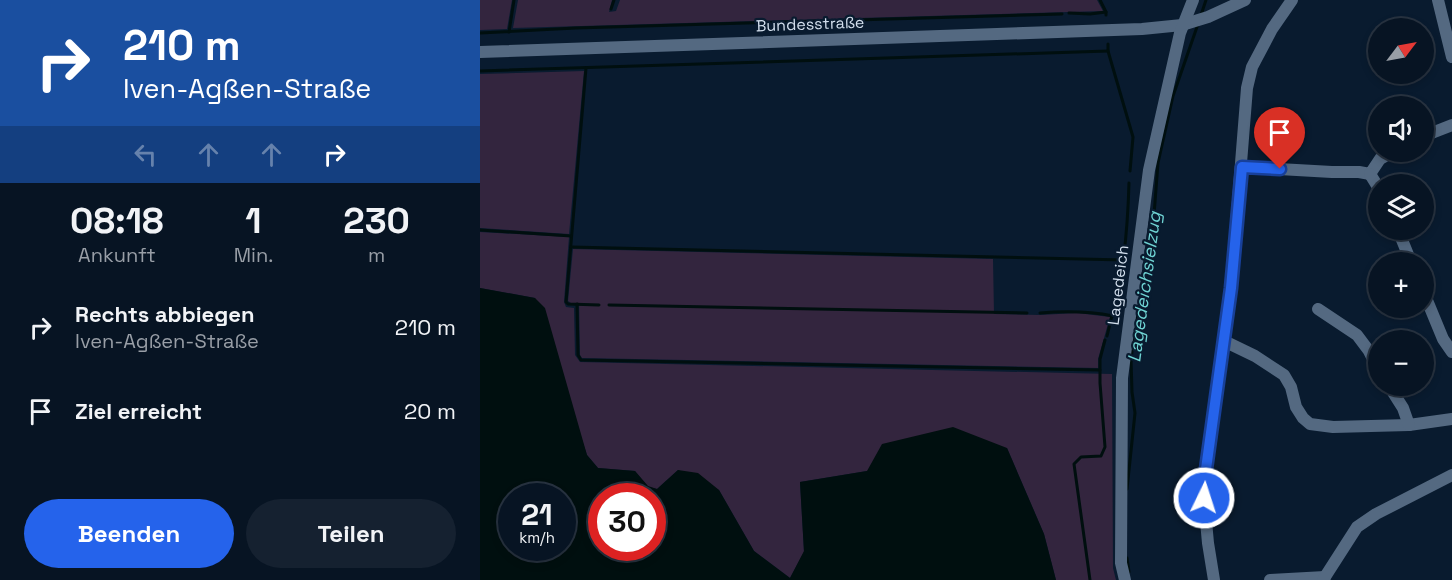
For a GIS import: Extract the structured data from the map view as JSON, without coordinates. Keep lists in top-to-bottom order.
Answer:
{
  "streets": {
    "street": ["Bundesstraße", "Lagedeich"]
  },
  "crossings": [
    ["Bundesstraße", "Lagedeich"]
  ],
  "water": ["Lagedeichsielzug"],
  "north": "top right",
  "page": {
    "turn": ["210 m", "Iven-Agßen-Straße"],
    "map_buttons": ["+", "−"],
    "eta": [
      "08:18",
      "Ankunft",
      "1",
      "Min.",
      "230",
      "m"
    ],
    "list": [
      {
        "name": "Rechts abbiegen",
        "note": "Iven-Agßen-Straße",
        "value": "210 m"
      },
      {
        "name": "Ziel erreicht",
        "value": "20 m"
      }
    ],
    "speed": "21 km/h",
    "limit": "30",
    "buttons": ["Beenden", "Teilen"]
  }
}
